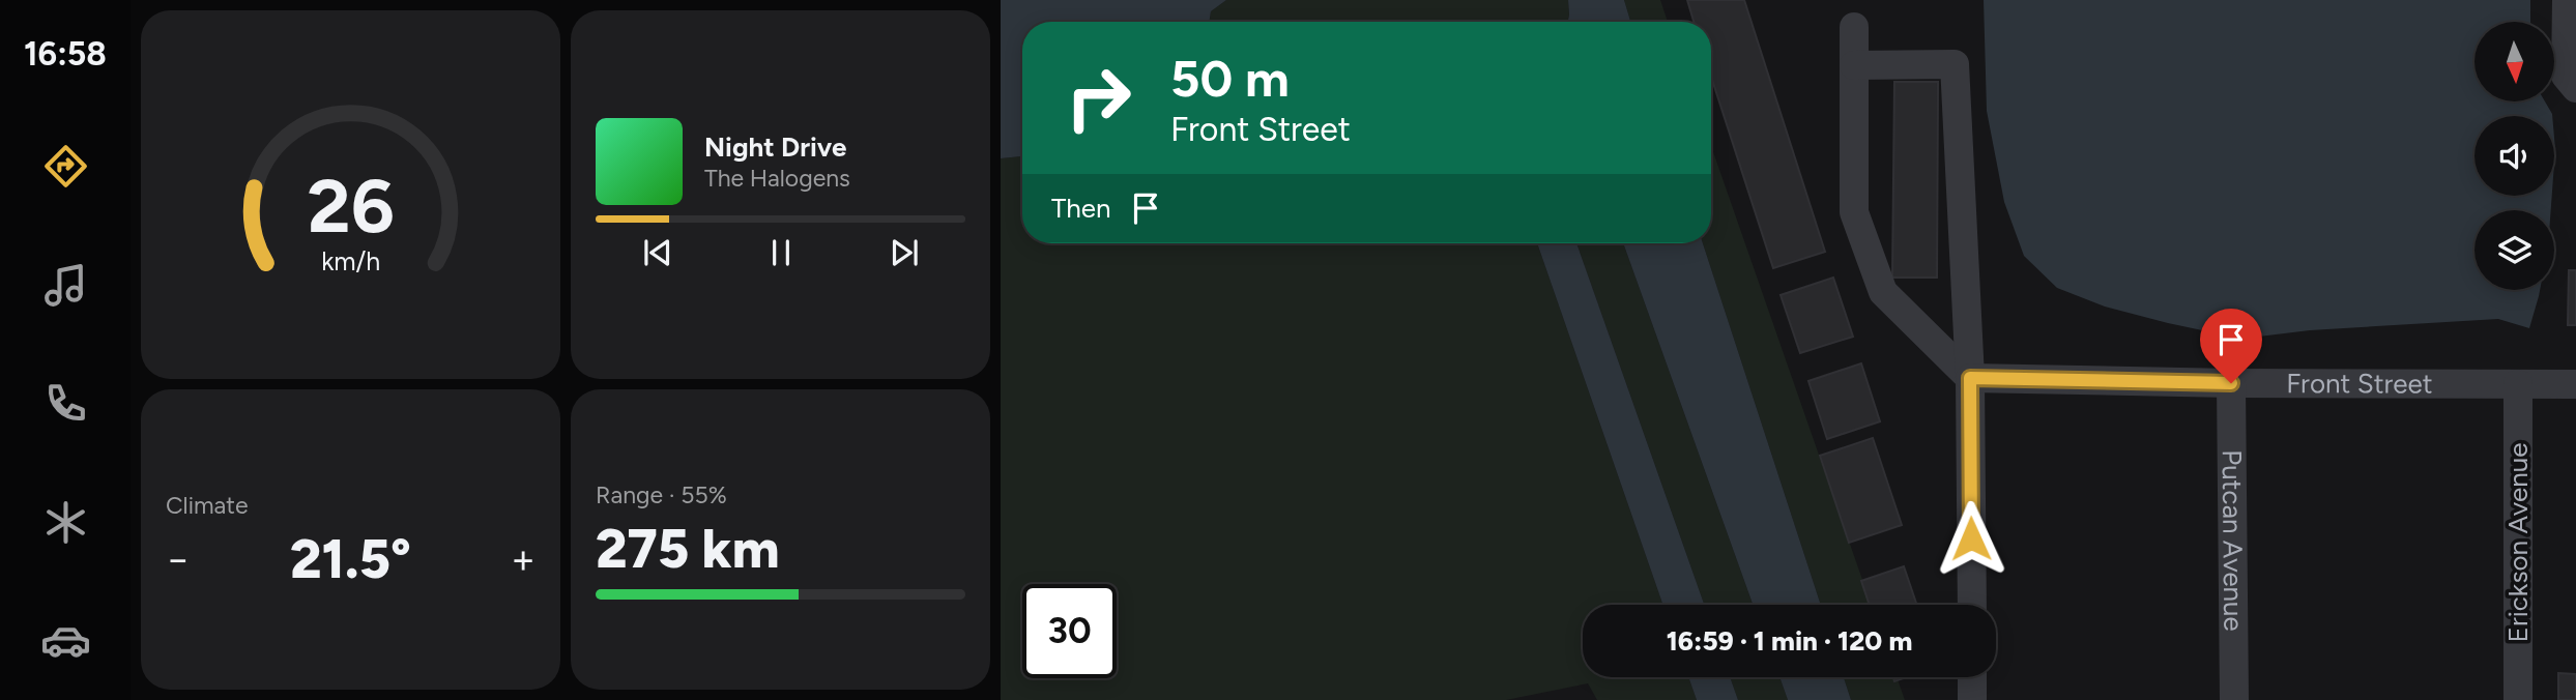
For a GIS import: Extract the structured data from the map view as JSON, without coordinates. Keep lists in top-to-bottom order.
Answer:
{
  "streets": {
    "street": ["Front Street", "Putcan Avenue", "Erickson Avenue"]
  },
  "crossings": [
    ["Front Street", "Putcan Avenue"],
    ["Front Street", "Erickson Avenue"]
  ],
  "north": "bottom",
  "page": {
    "tabs": "16:58",
    "turn": ["50 m", "Front Street"],
    "song": ["Night Drive", "The Halogens"],
    "then": "Then",
    "tile": [
      "Climate",
      ["Range · 55%", "275 km"]
    ],
    "heat": ["−", "21.5°", "+"],
    "limit": "30",
    "trip": "16:59 · 1 min · 120 m",
    "gauge": ["26", "km/h"]
  }
}
